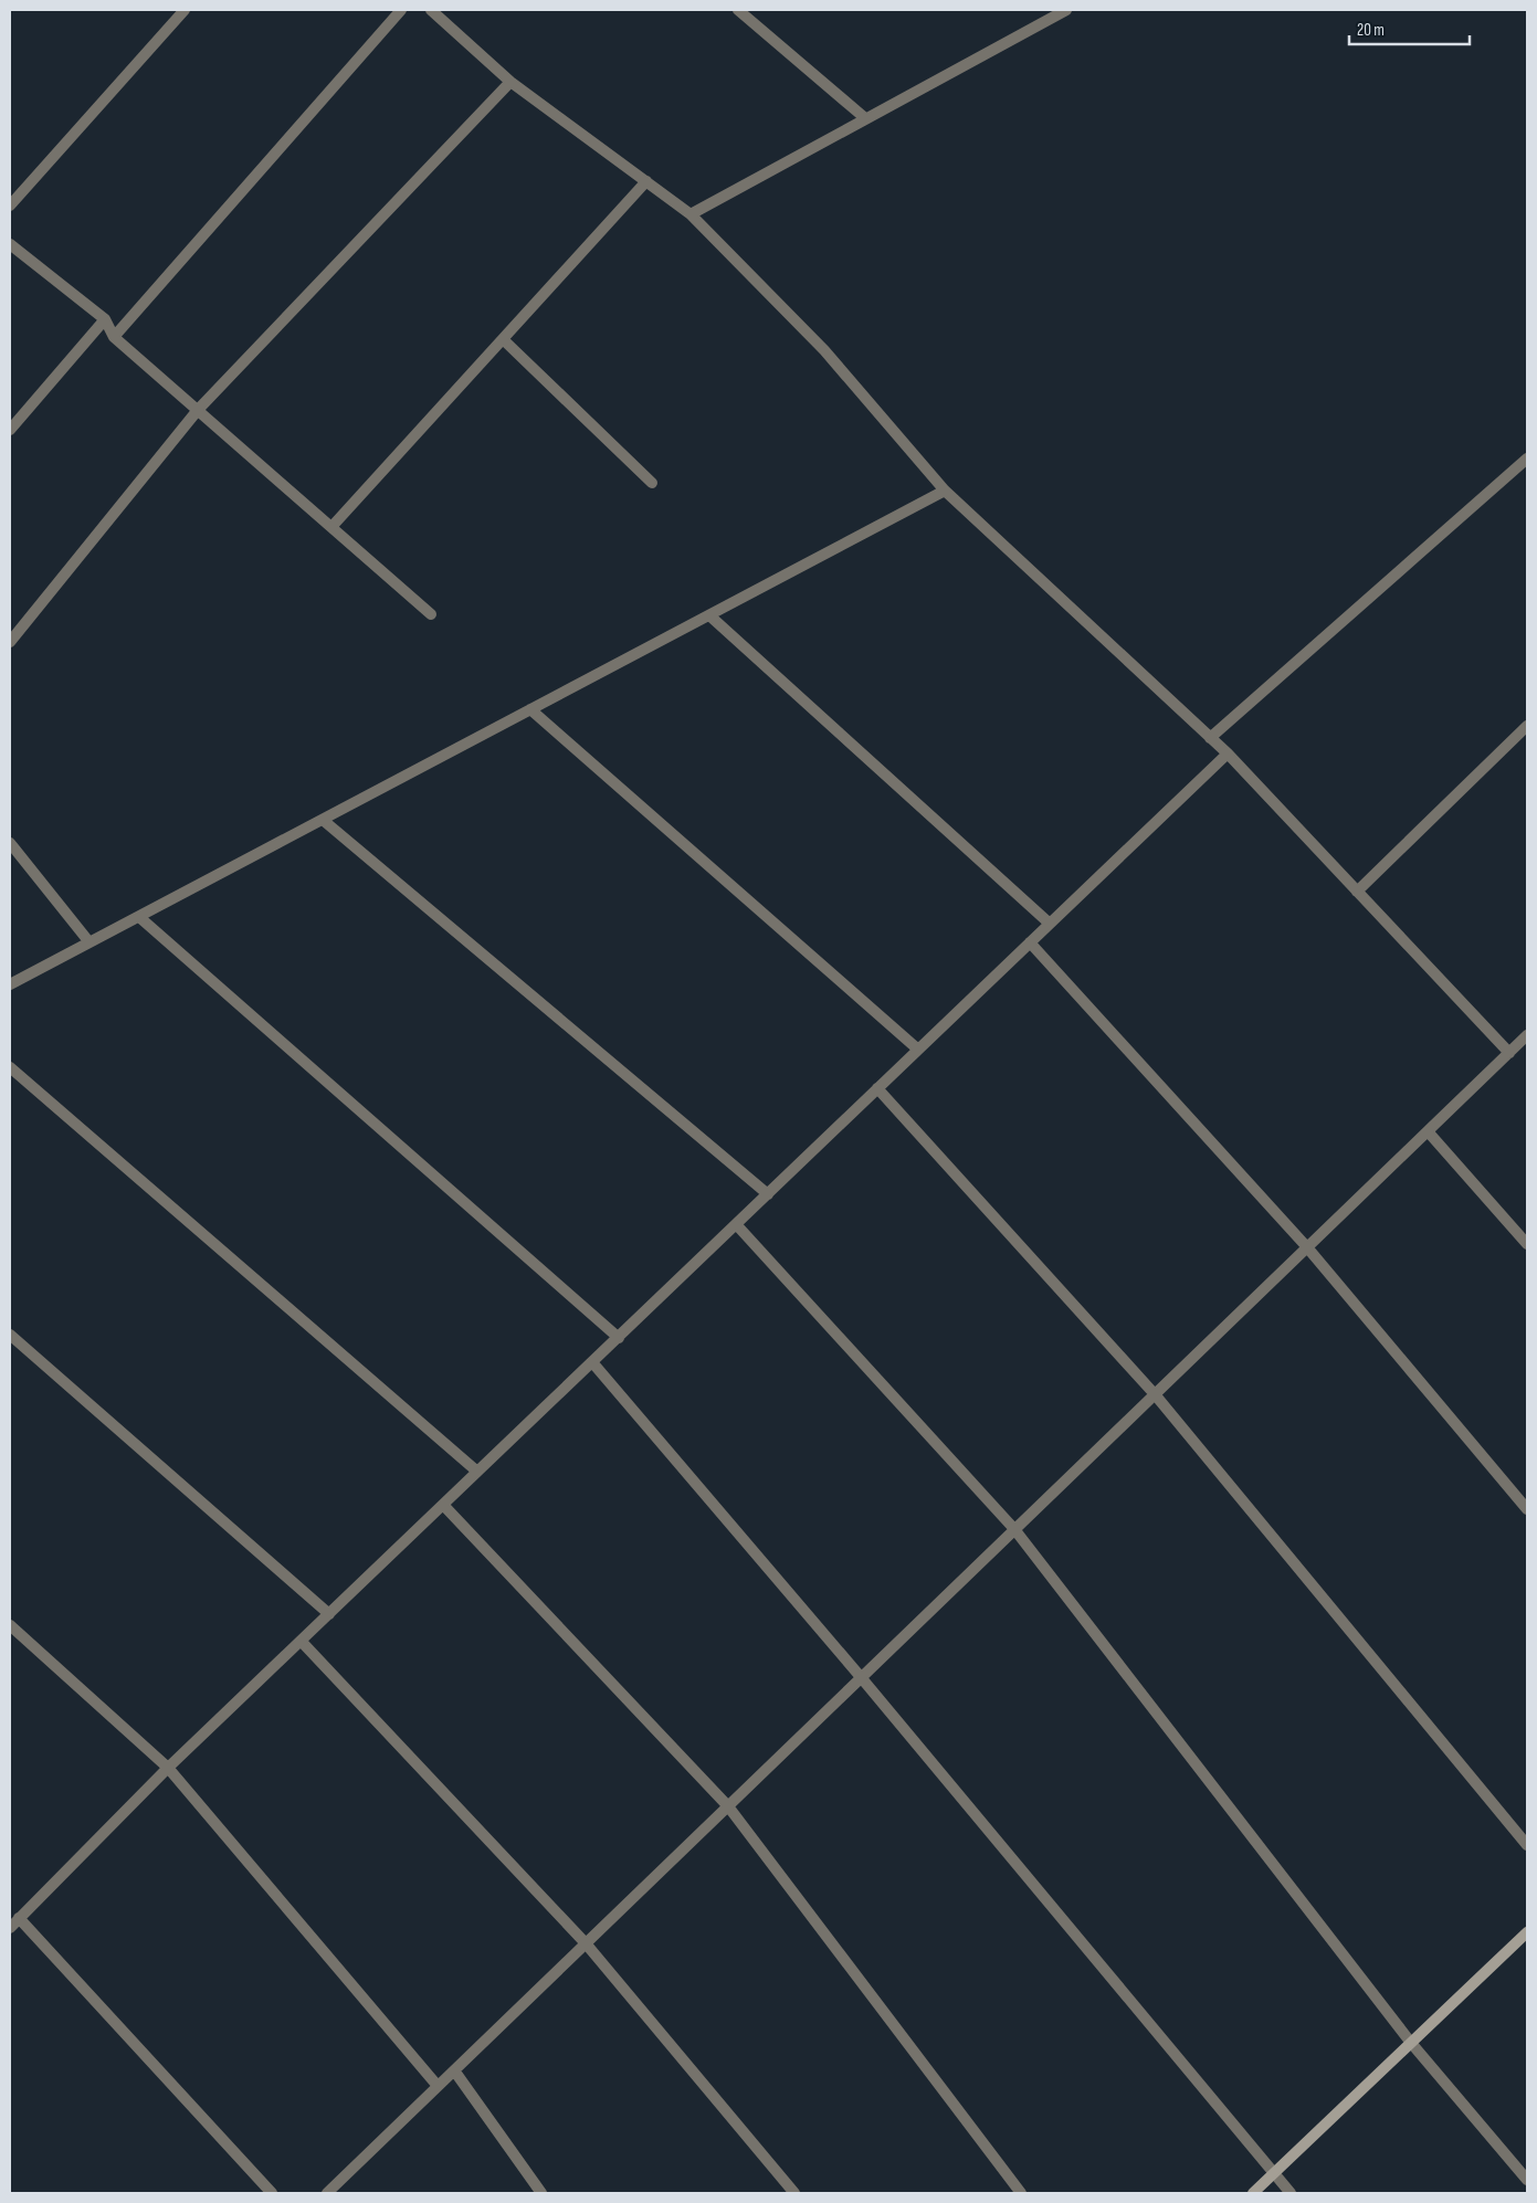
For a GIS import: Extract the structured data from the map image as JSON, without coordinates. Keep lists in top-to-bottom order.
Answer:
{
  "scale_bar": "20 m"
}
